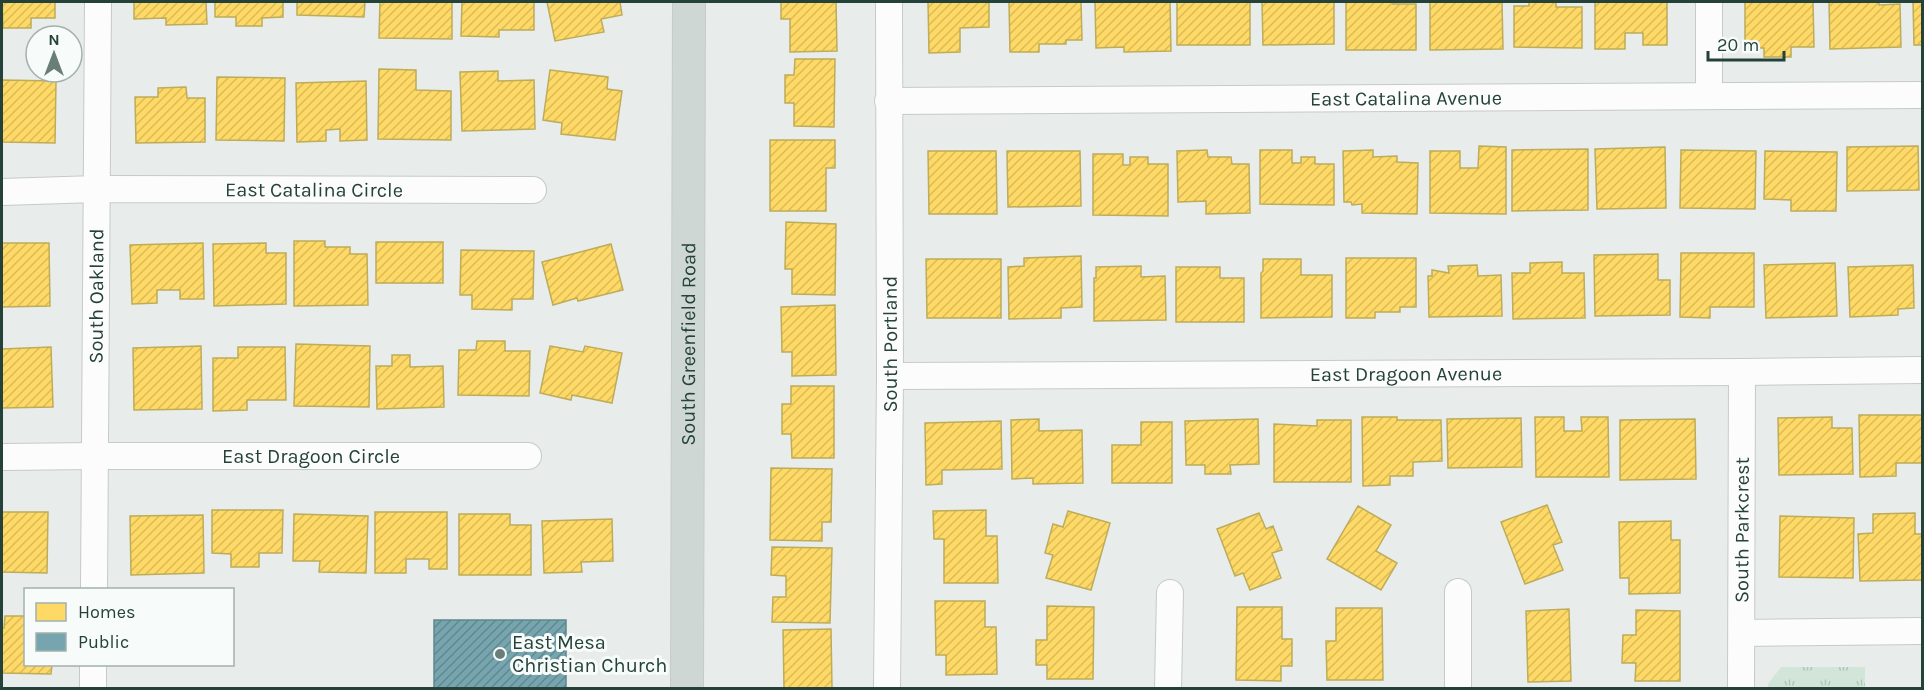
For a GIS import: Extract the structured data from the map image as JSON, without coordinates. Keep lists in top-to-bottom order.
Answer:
{
  "streets": {
    "main road": ["South Greenfield Road"],
    "street": [
      "East Catalina Avenue",
      "East Catalina Circle",
      "South Oakland",
      "South Portland",
      "East Dragoon Avenue",
      "East Dragoon Circle",
      "South Parkcrest"
    ]
  },
  "crossings": [
    ["East Catalina Avenue", "South Portland"],
    ["East Catalina Circle", "South Oakland"],
    ["South Oakland", "East Dragoon Circle"],
    ["South Portland", "East Dragoon Avenue"],
    ["East Dragoon Avenue", "South Parkcrest"]
  ],
  "places": ["East Mesa Christian Church"],
  "legend": ["Homes", "Public"],
  "scale_bar": "20 m",
  "north": "top"
}
